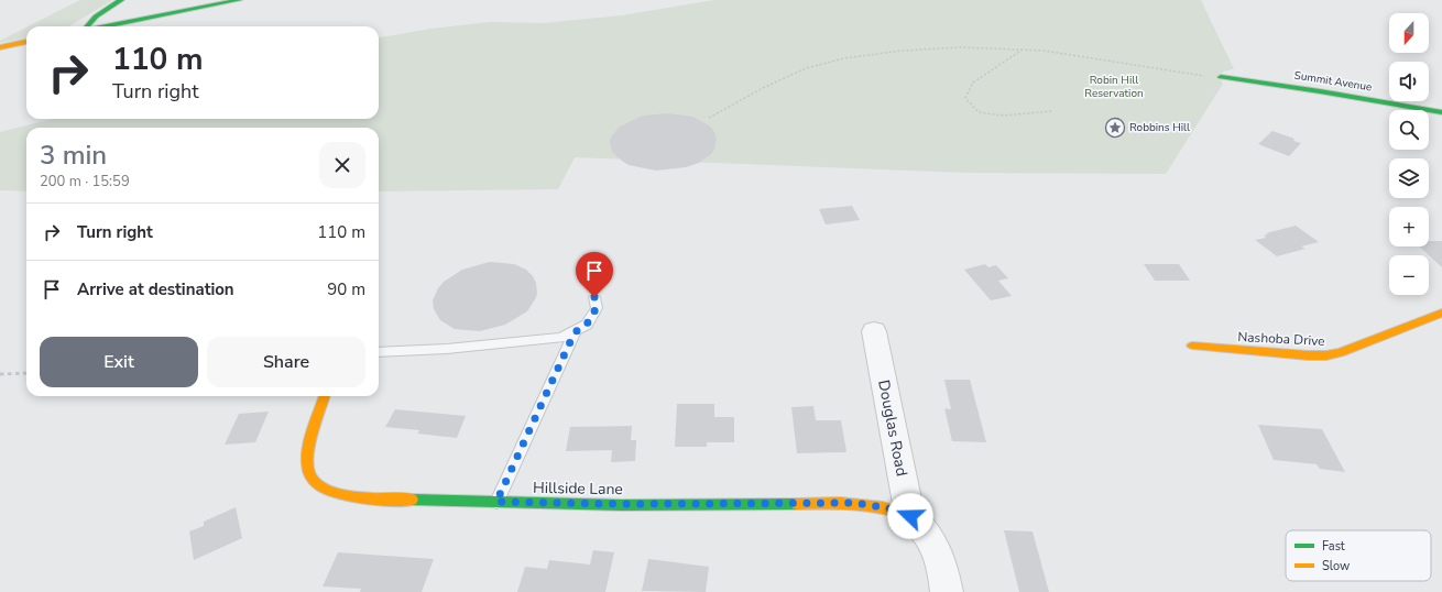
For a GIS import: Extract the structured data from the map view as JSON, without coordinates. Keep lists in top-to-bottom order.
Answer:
{
  "streets": {
    "street": [
      "Summit Avenue",
      "Nashoba Drive",
      "Douglas Road",
      "Hillside Lane"
    ]
  },
  "crossings": [
    ["Douglas Road", "Hillside Lane"]
  ],
  "parks": ["Robin Hill Reservation"],
  "places": {
    "place": ["Robbins Hill"]
  },
  "legend": ["Fast", "Slow"],
  "north": "bottom",
  "page": {
    "map_buttons": ["+", "−"],
    "turn": ["110 m", "Turn right"],
    "heading": ["3 min", "200 m · 15:59"],
    "list": [
      {
        "name": "Turn right",
        "value": "110 m"
      },
      {
        "name": "Arrive at destination",
        "value": "90 m"
      }
    ],
    "buttons": ["Exit", "Share"]
  }
}
